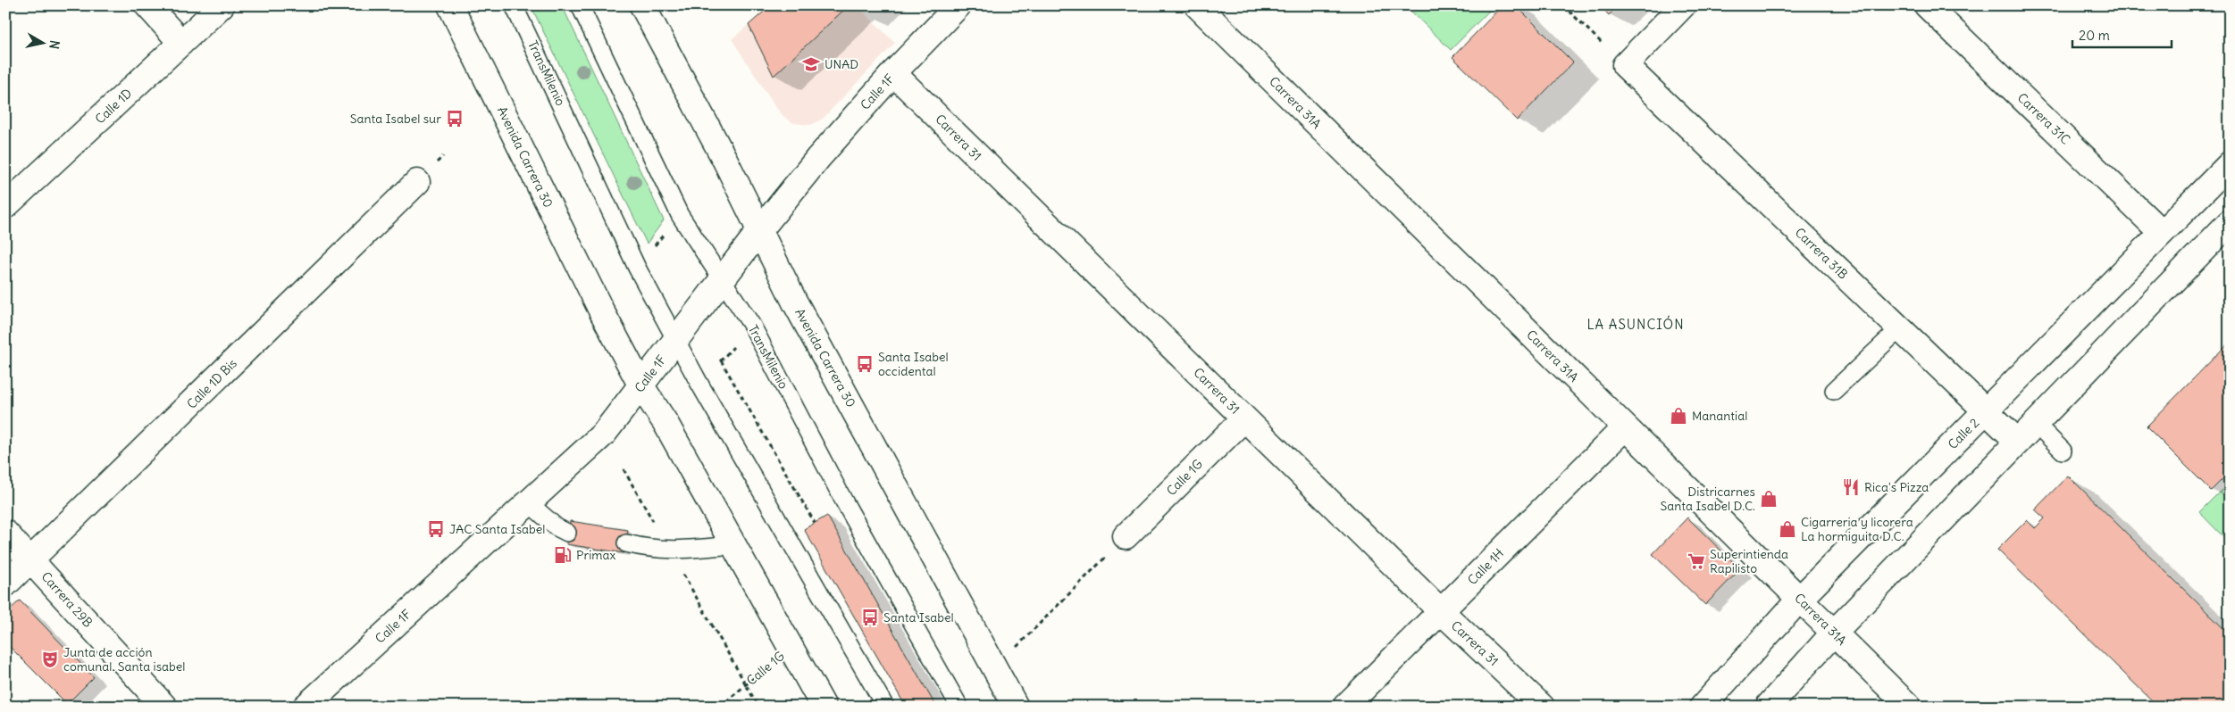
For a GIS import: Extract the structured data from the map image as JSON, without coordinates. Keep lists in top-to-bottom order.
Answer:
{
  "streets": {
    "main road": [
      "Calle 1F",
      "Carrera 31A",
      "Calle 1D",
      "Carrera 31C",
      "Carrera 31",
      "Avenida Carrera 30",
      "Carrera 31B",
      "Calle 1D Bis",
      "Calle 2",
      "Calle 1G",
      "Calle 1H",
      "Carrera 29B"
    ],
    "lane": ["TransMilenio"]
  },
  "crossings": [
    ["TransMilenio", "Calle 1F"],
    ["Calle 1F", "Carrera 31"],
    ["Calle 1F", "Avenida Carrera 30"],
    ["Carrera 31A", "Calle 2"],
    ["Carrera 31A", "Calle 1H"],
    ["Carrera 31C", "Calle 2"],
    ["Carrera 31", "Calle 1G"],
    ["Carrera 31", "Calle 1H"],
    ["Avenida Carrera 30", "Calle 1G"],
    ["Carrera 31B", "Calle 2"],
    ["Calle 1D Bis", "Carrera 29B"]
  ],
  "districts": ["LA ASUNCIÓN"],
  "places": {
    "school or university": ["UNAD"],
    "bus stop": [
      "Santa Isabel sur",
      "Santa Isabel occidental",
      "JAC Santa Isabel",
      "Santa Isabel"
    ],
    "shop": ["Manantial", "Districarnes Santa Isabel D.C.", "Cigarreria y licorera La hormiguita D.C."],
    "restaurant": ["Rica's Pizza"],
    "fuel station": ["Primax"],
    "supermarket": ["Superintienda Rapilisto"],
    "theatre": ["Junta de acción comunal. Santa isabel"]
  },
  "scale_bar": "20 m",
  "north": "right"
}
